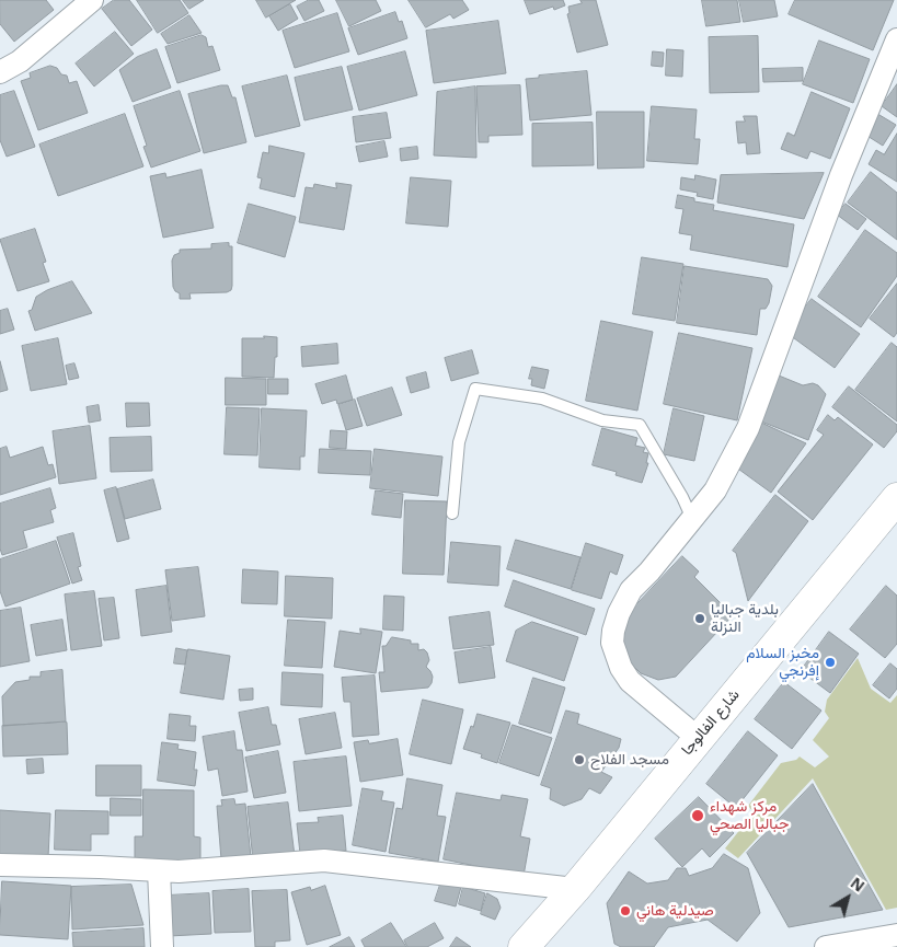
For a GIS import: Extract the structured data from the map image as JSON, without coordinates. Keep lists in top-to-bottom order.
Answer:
{
  "streets": {
    "main road": ["شارع الفالوجا"]
  },
  "places": [
    "بلدية جباليا النزلة",
    "مخبز السلام إفرنجي",
    "مسجد الفلاح",
    "مركز شهداء جباليا الصحي",
    "صيدلية هاني"
  ],
  "north": "top right"
}
